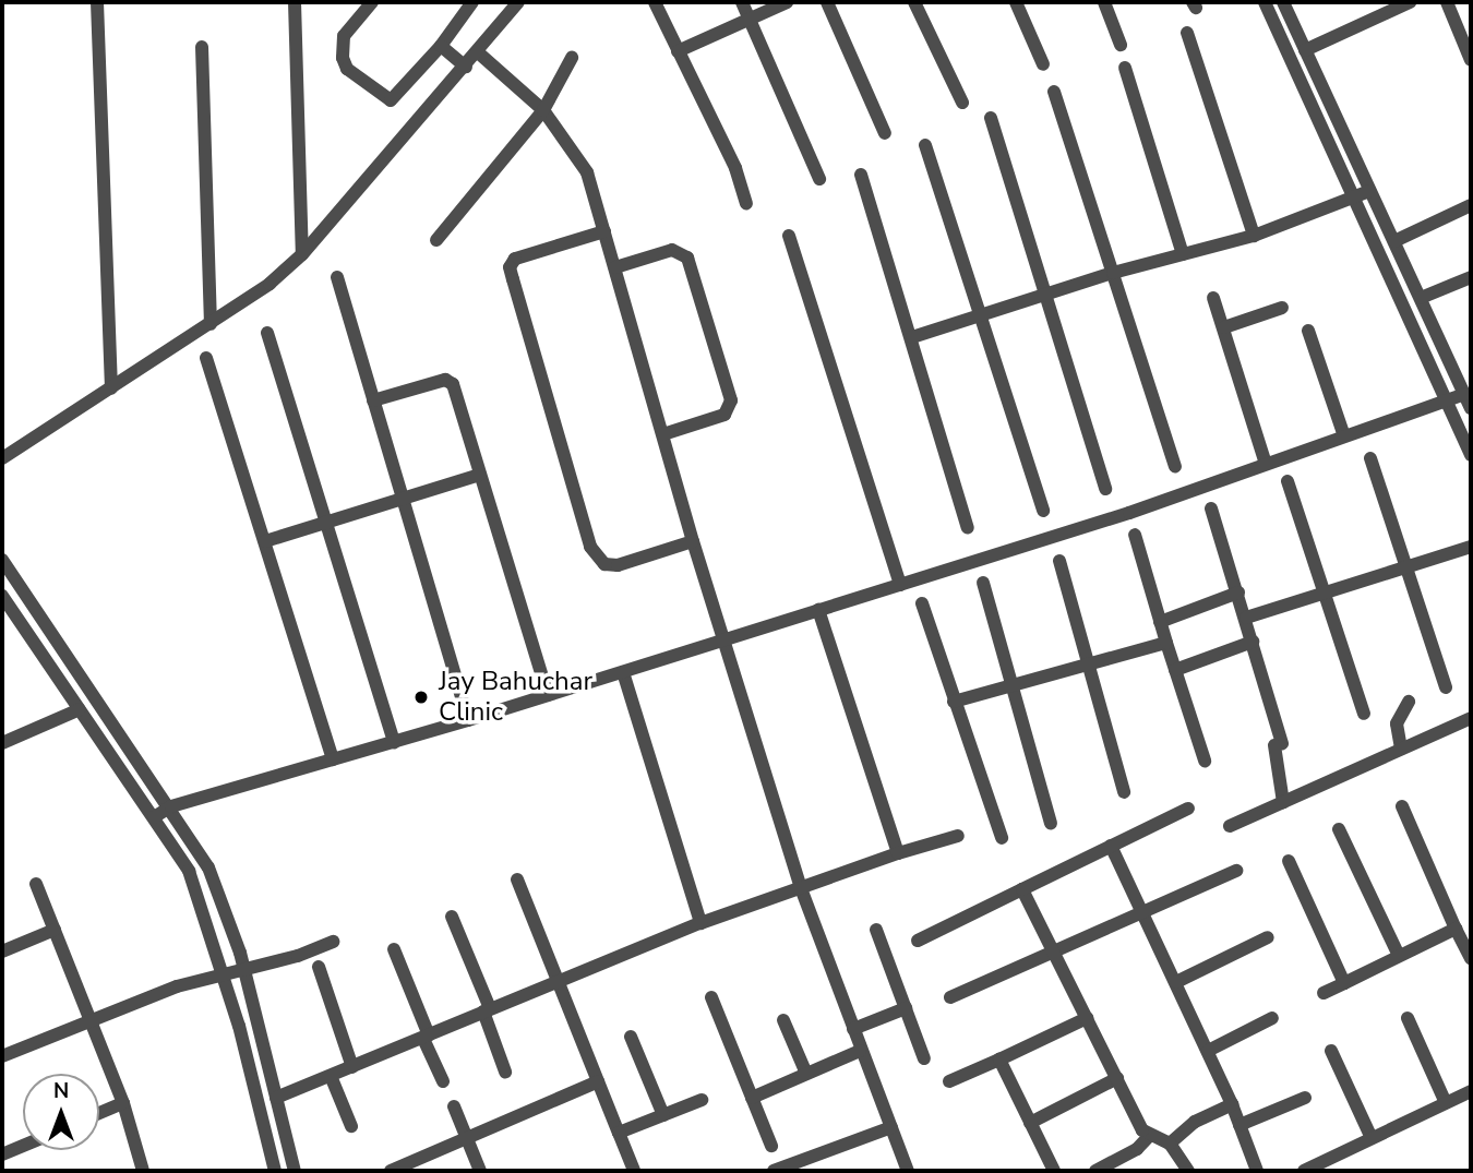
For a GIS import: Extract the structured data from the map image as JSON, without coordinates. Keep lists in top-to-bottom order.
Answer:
{
  "places": ["Jay Bahuchar Clinic"],
  "north": "top"
}
